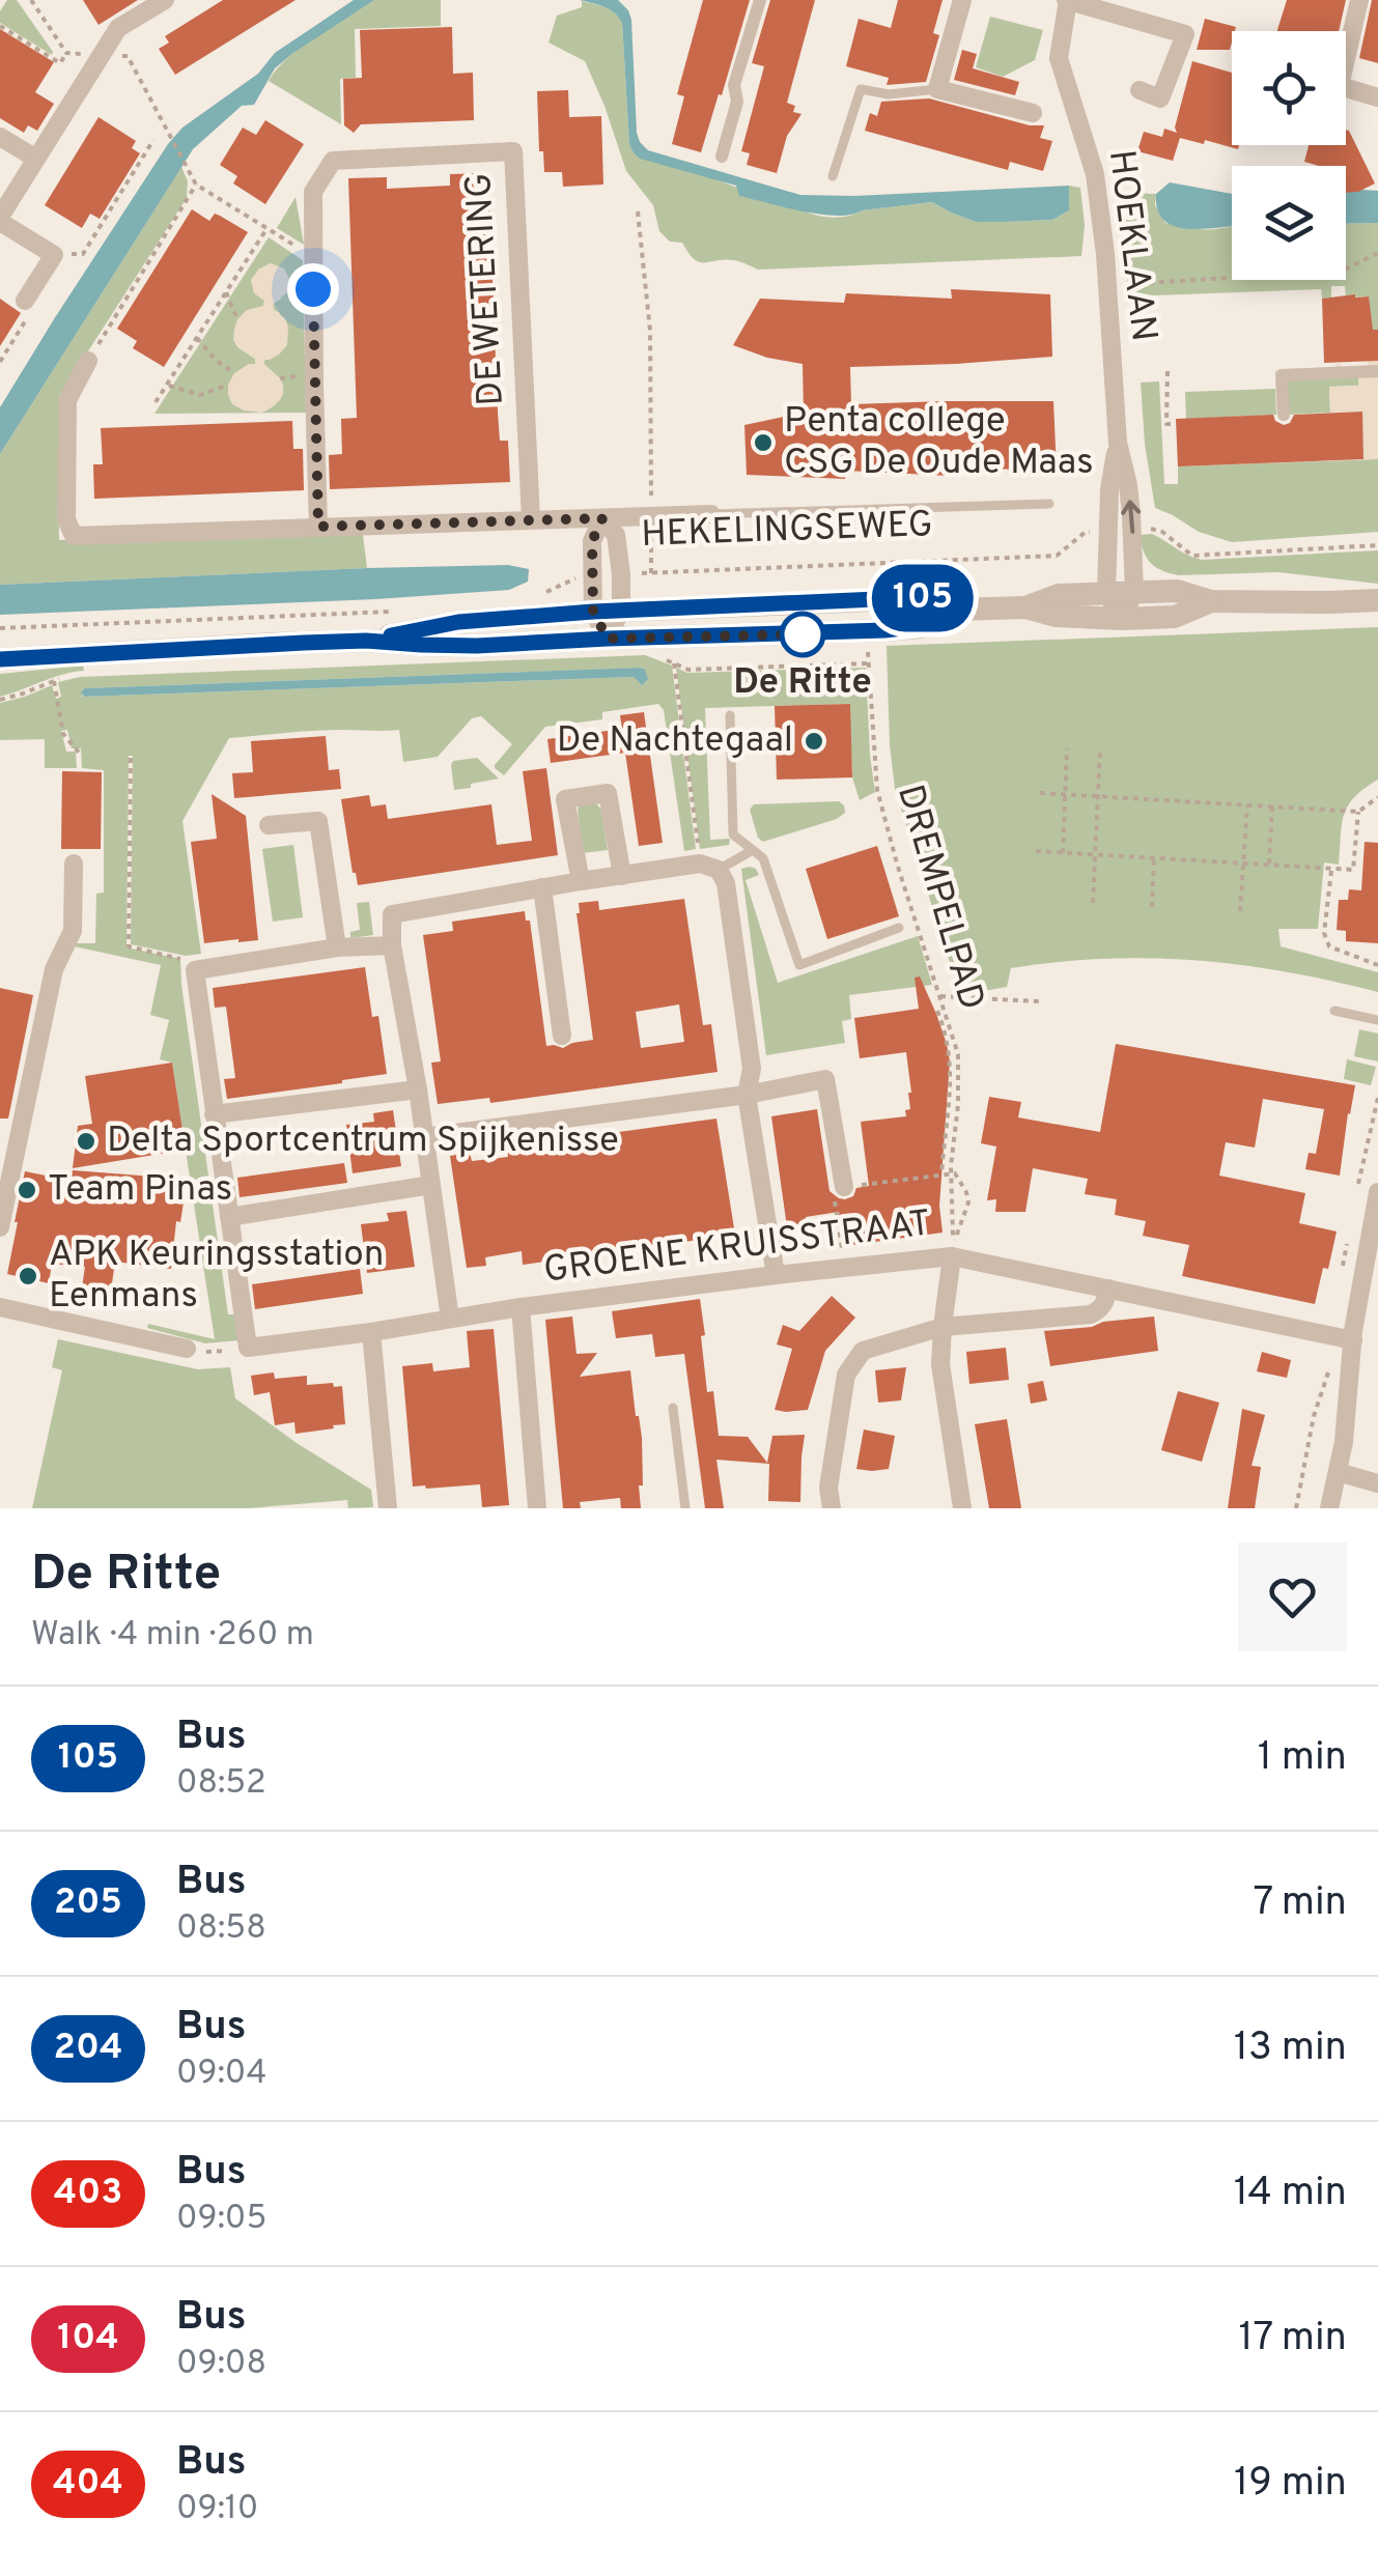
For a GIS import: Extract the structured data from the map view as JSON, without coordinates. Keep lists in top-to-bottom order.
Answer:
{
  "streets": {
    "street": [
      "HOEKLAAN",
      "DE WETERING",
      "HEKELINGSEWEG",
      "GROENE KRUISSTRAAT"
    ],
    "path": ["DREMPELPAD"]
  },
  "crossings": [
    ["HOEKLAAN", "HEKELINGSEWEG"],
    ["HEKELINGSEWEG", "DREMPELPAD"],
    ["DREMPELPAD", "GROENE KRUISSTRAAT"]
  ],
  "places": [
    "Penta college CSG De Oude Maas",
    "De Ritte",
    "De Nachtegaal",
    "Delta Sportcentrum Spijkenisse",
    "Team Pinas",
    "APK Keuringsstation Eenmans"
  ],
  "lines": ["bus line 105"],
  "page": {
    "on_map": "105",
    "heading": ["De Ritte", "Walk · 4 min · 260 m"],
    "list": [
      {
        "mark": "105",
        "name": "Bus",
        "note": "08:52",
        "value": "1 min"
      },
      {
        "mark": "205",
        "name": "Bus",
        "note": "08:58",
        "value": "7 min"
      },
      {
        "mark": "204",
        "name": "Bus",
        "note": "09:04",
        "value": "13 min"
      },
      {
        "mark": "403",
        "name": "Bus",
        "note": "09:05",
        "value": "14 min"
      },
      {
        "mark": "104",
        "name": "Bus",
        "note": "09:08",
        "value": "17 min"
      },
      {
        "mark": "404",
        "name": "Bus",
        "note": "09:10",
        "value": "19 min"
      }
    ]
  }
}
